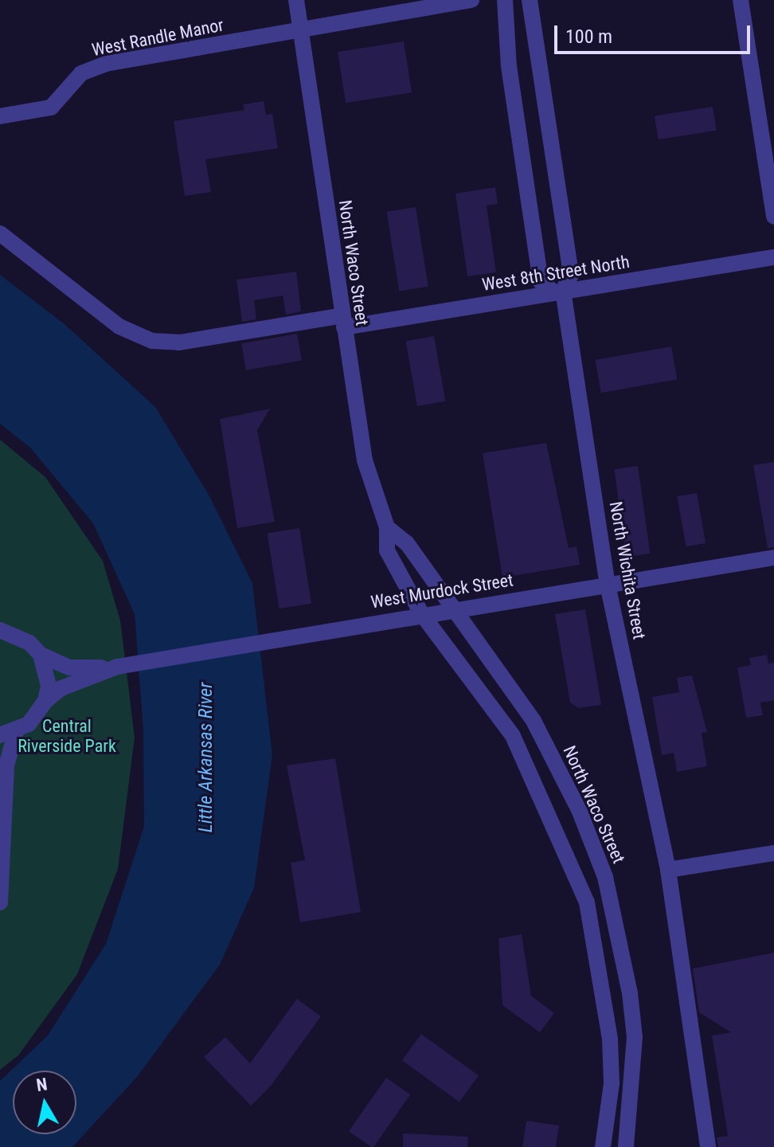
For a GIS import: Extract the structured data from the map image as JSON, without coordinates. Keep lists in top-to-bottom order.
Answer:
{
  "streets": {
    "street": [
      "West Randle Manor",
      "North Waco Street",
      "West 8th Street North",
      "North Wichita Street",
      "West Murdock Street"
    ]
  },
  "crossings": [
    ["West Randle Manor", "North Waco Street"],
    ["North Waco Street", "West 8th Street North"],
    ["North Waco Street", "West Murdock Street"],
    ["West 8th Street North", "North Wichita Street"],
    ["North Wichita Street", "West Murdock Street"]
  ],
  "water": ["Little Arkansas River"],
  "parks": ["Central Riverside Park"],
  "scale_bar": "100 m",
  "north": "top"
}
